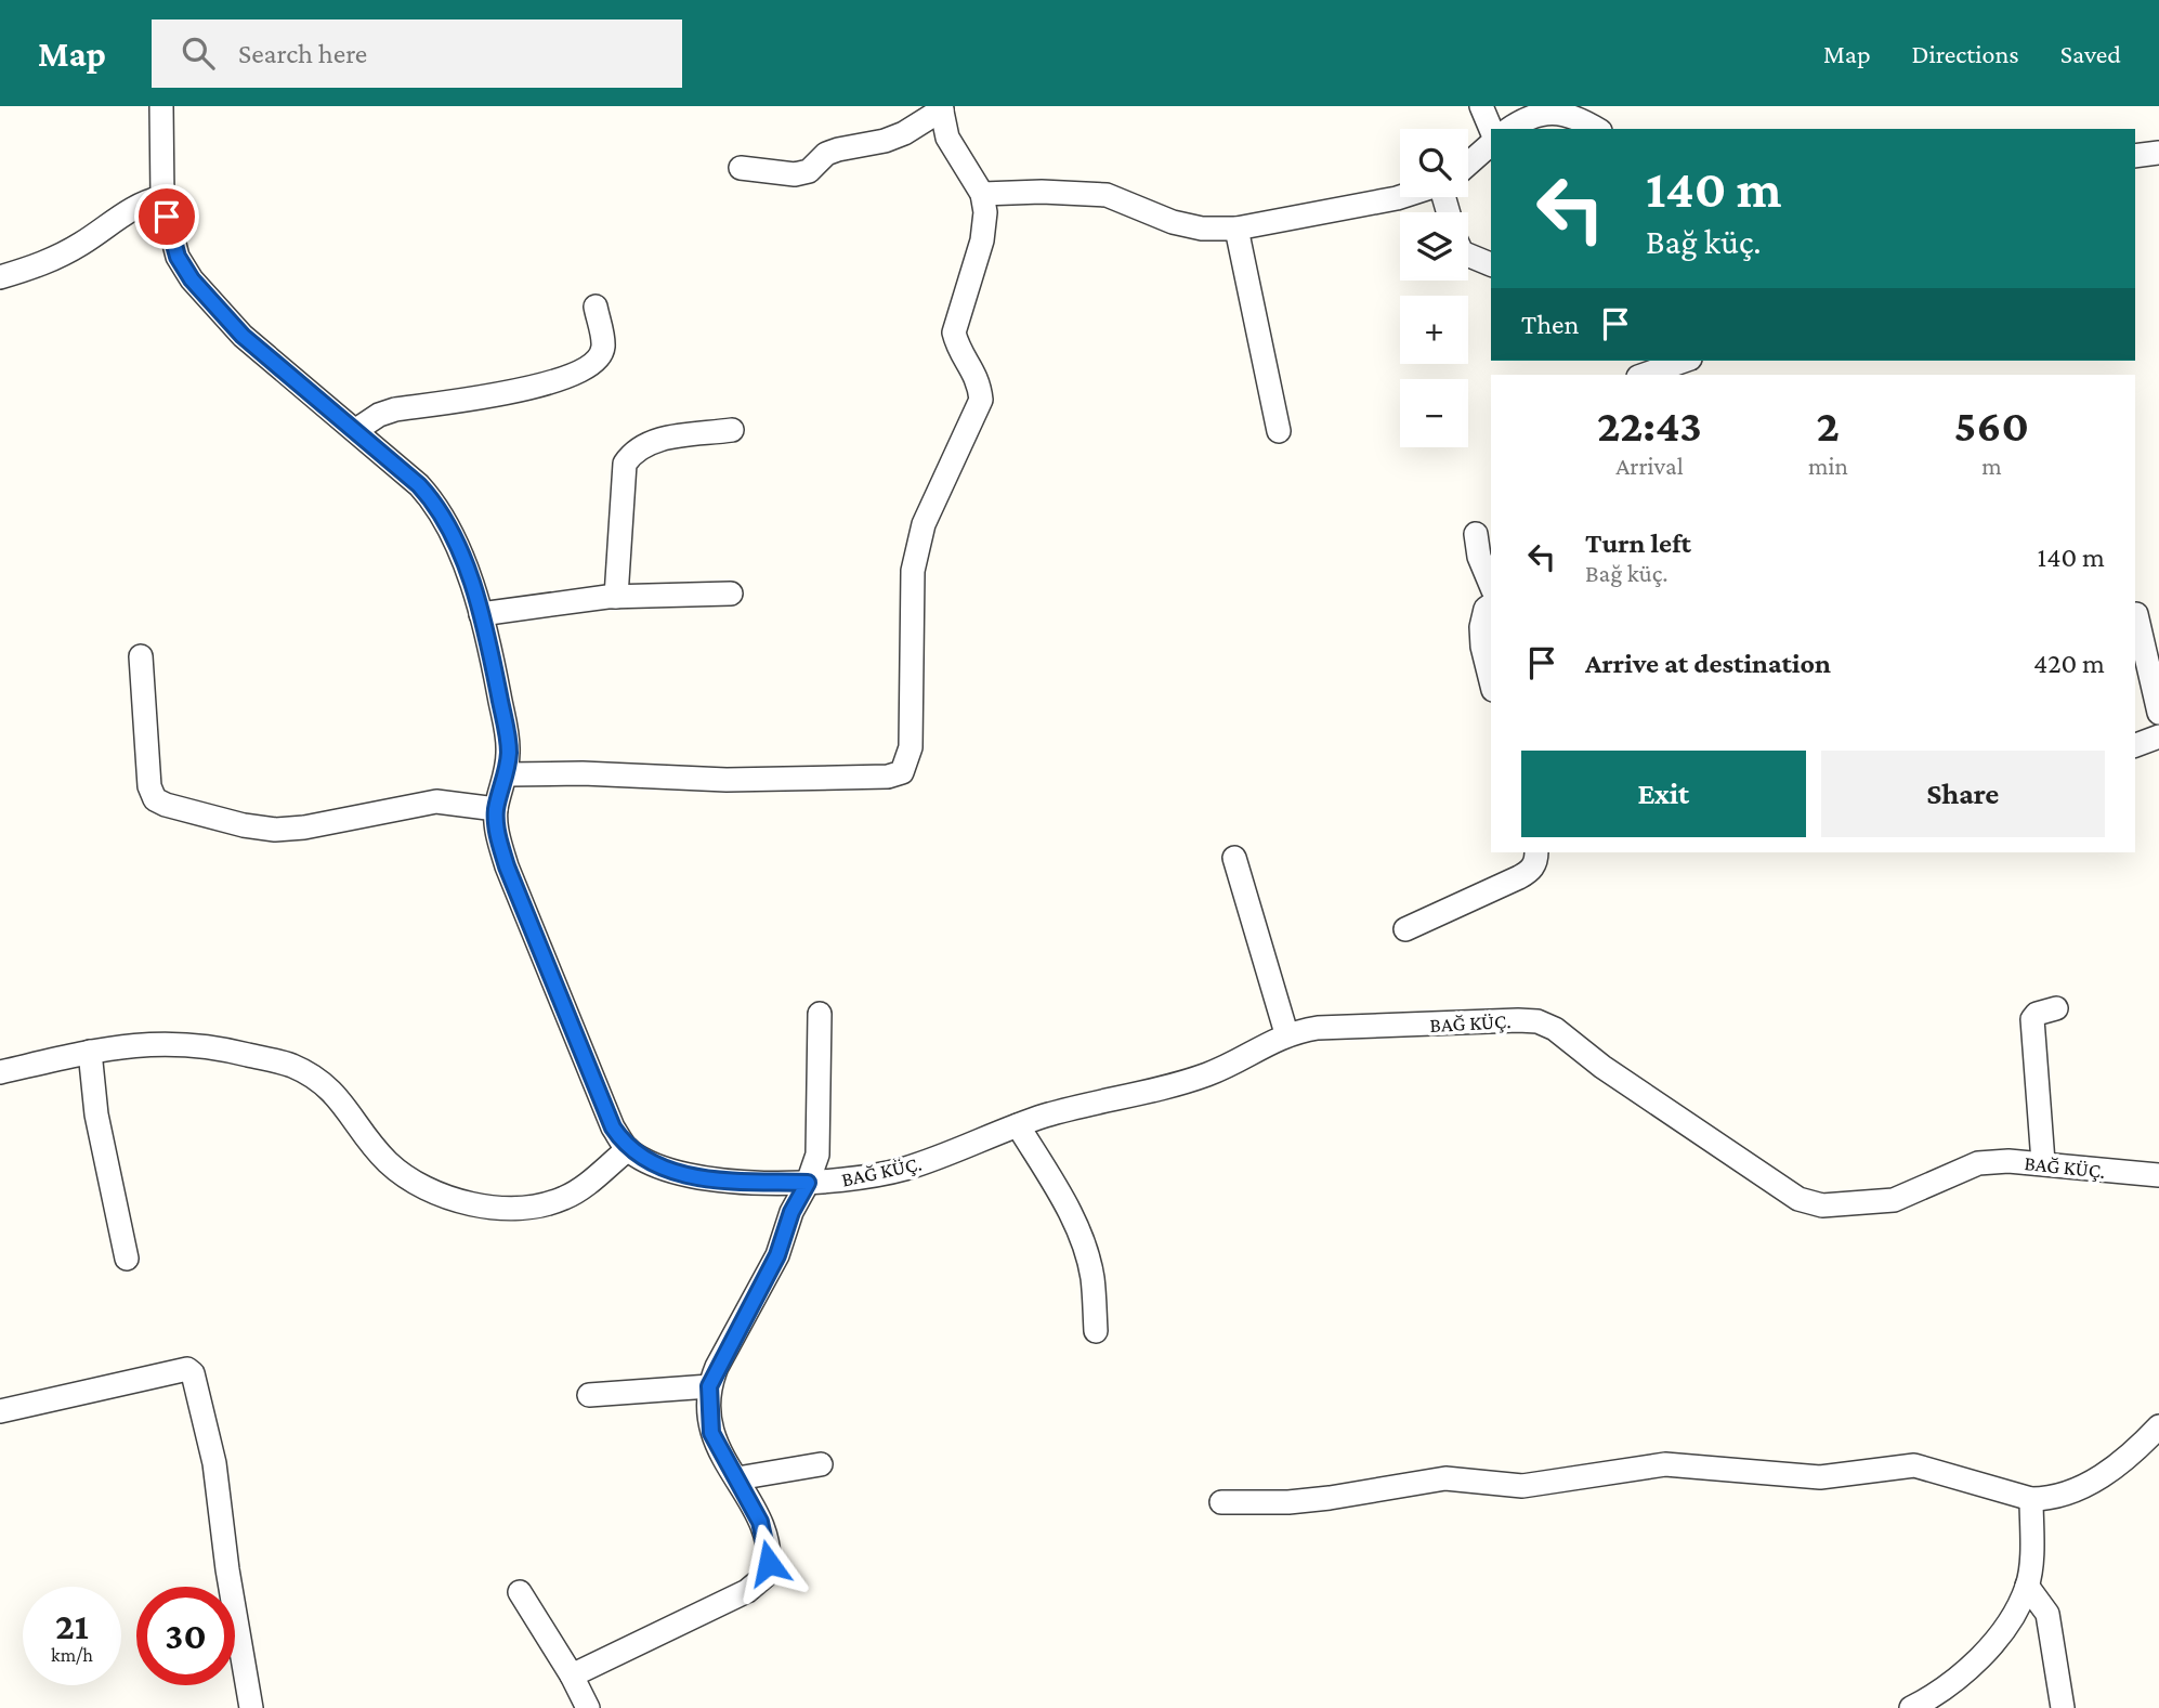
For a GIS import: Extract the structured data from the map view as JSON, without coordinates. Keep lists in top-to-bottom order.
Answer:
{
  "streets": {
    "street": ["BAĞ KÜÇ."]
  },
  "page": {
    "header": "Map",
    "search": "Search here",
    "nav": ["Map", "Directions", "Saved"],
    "map_buttons": ["+", "−"],
    "turn": ["140 m", "Bağ küç."],
    "then": "Then",
    "eta": [
      "22:43",
      "Arrival",
      "2",
      "min",
      "560",
      "m"
    ],
    "list": [
      {
        "name": "Turn left",
        "note": "Bağ küç.",
        "value": "140 m"
      },
      {
        "name": "Arrive at destination",
        "value": "420 m"
      }
    ],
    "buttons": ["Exit", "Share"],
    "speed": "21 km/h",
    "limit": "30"
  }
}
